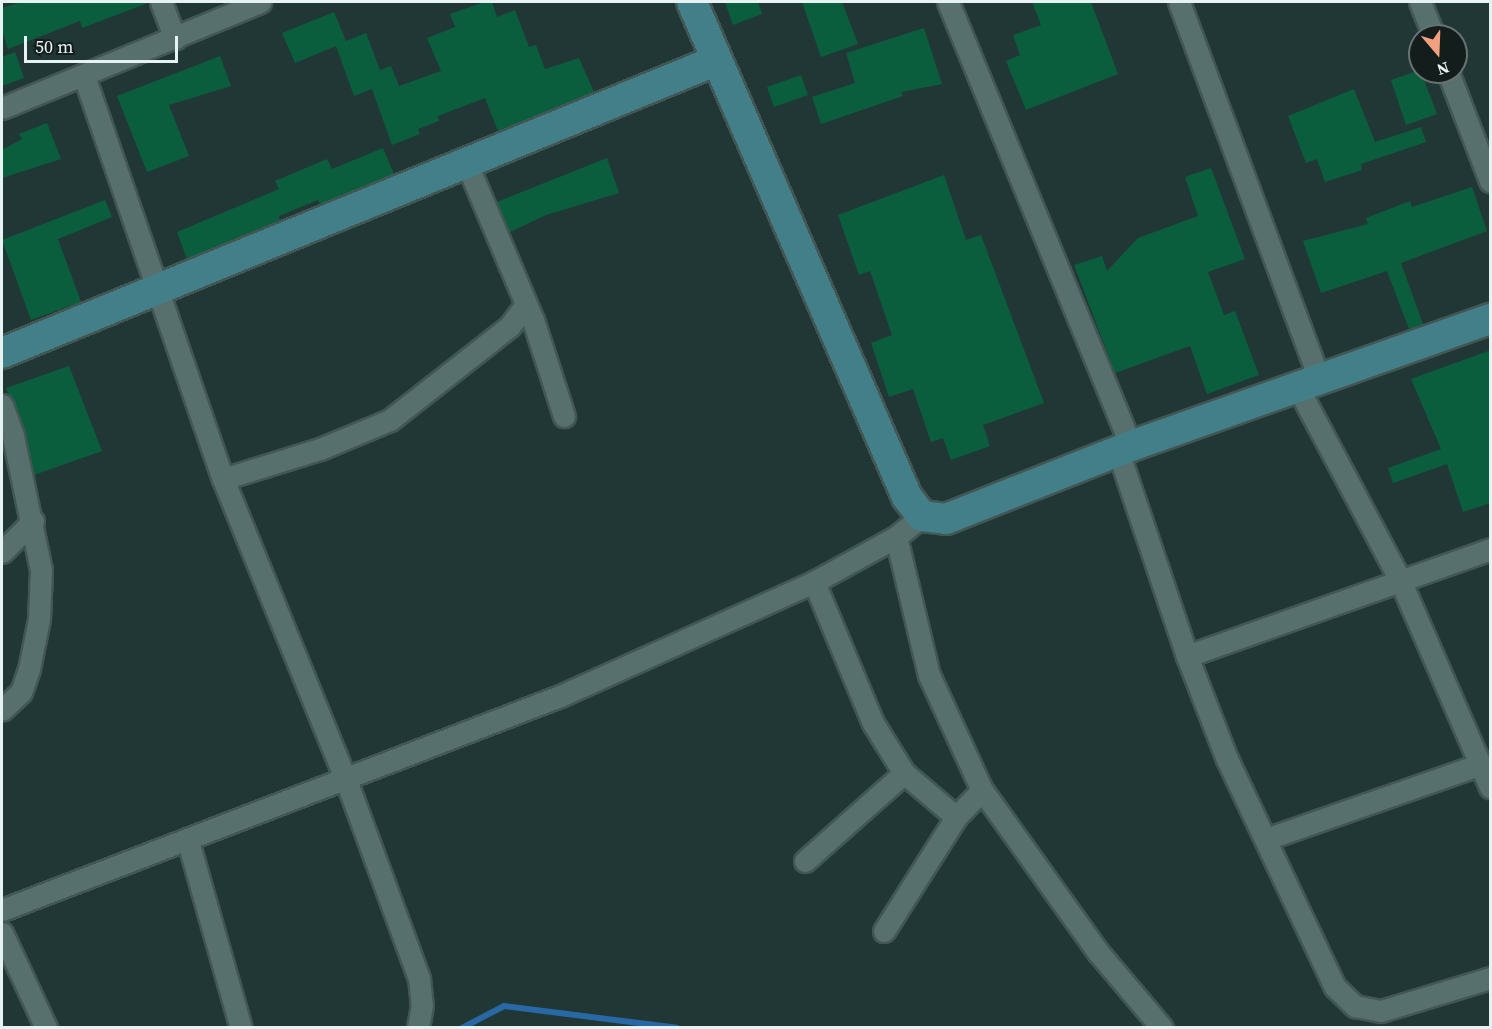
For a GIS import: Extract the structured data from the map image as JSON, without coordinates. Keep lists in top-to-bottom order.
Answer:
{
  "scale_bar": "50 m",
  "north": "bottom"
}
